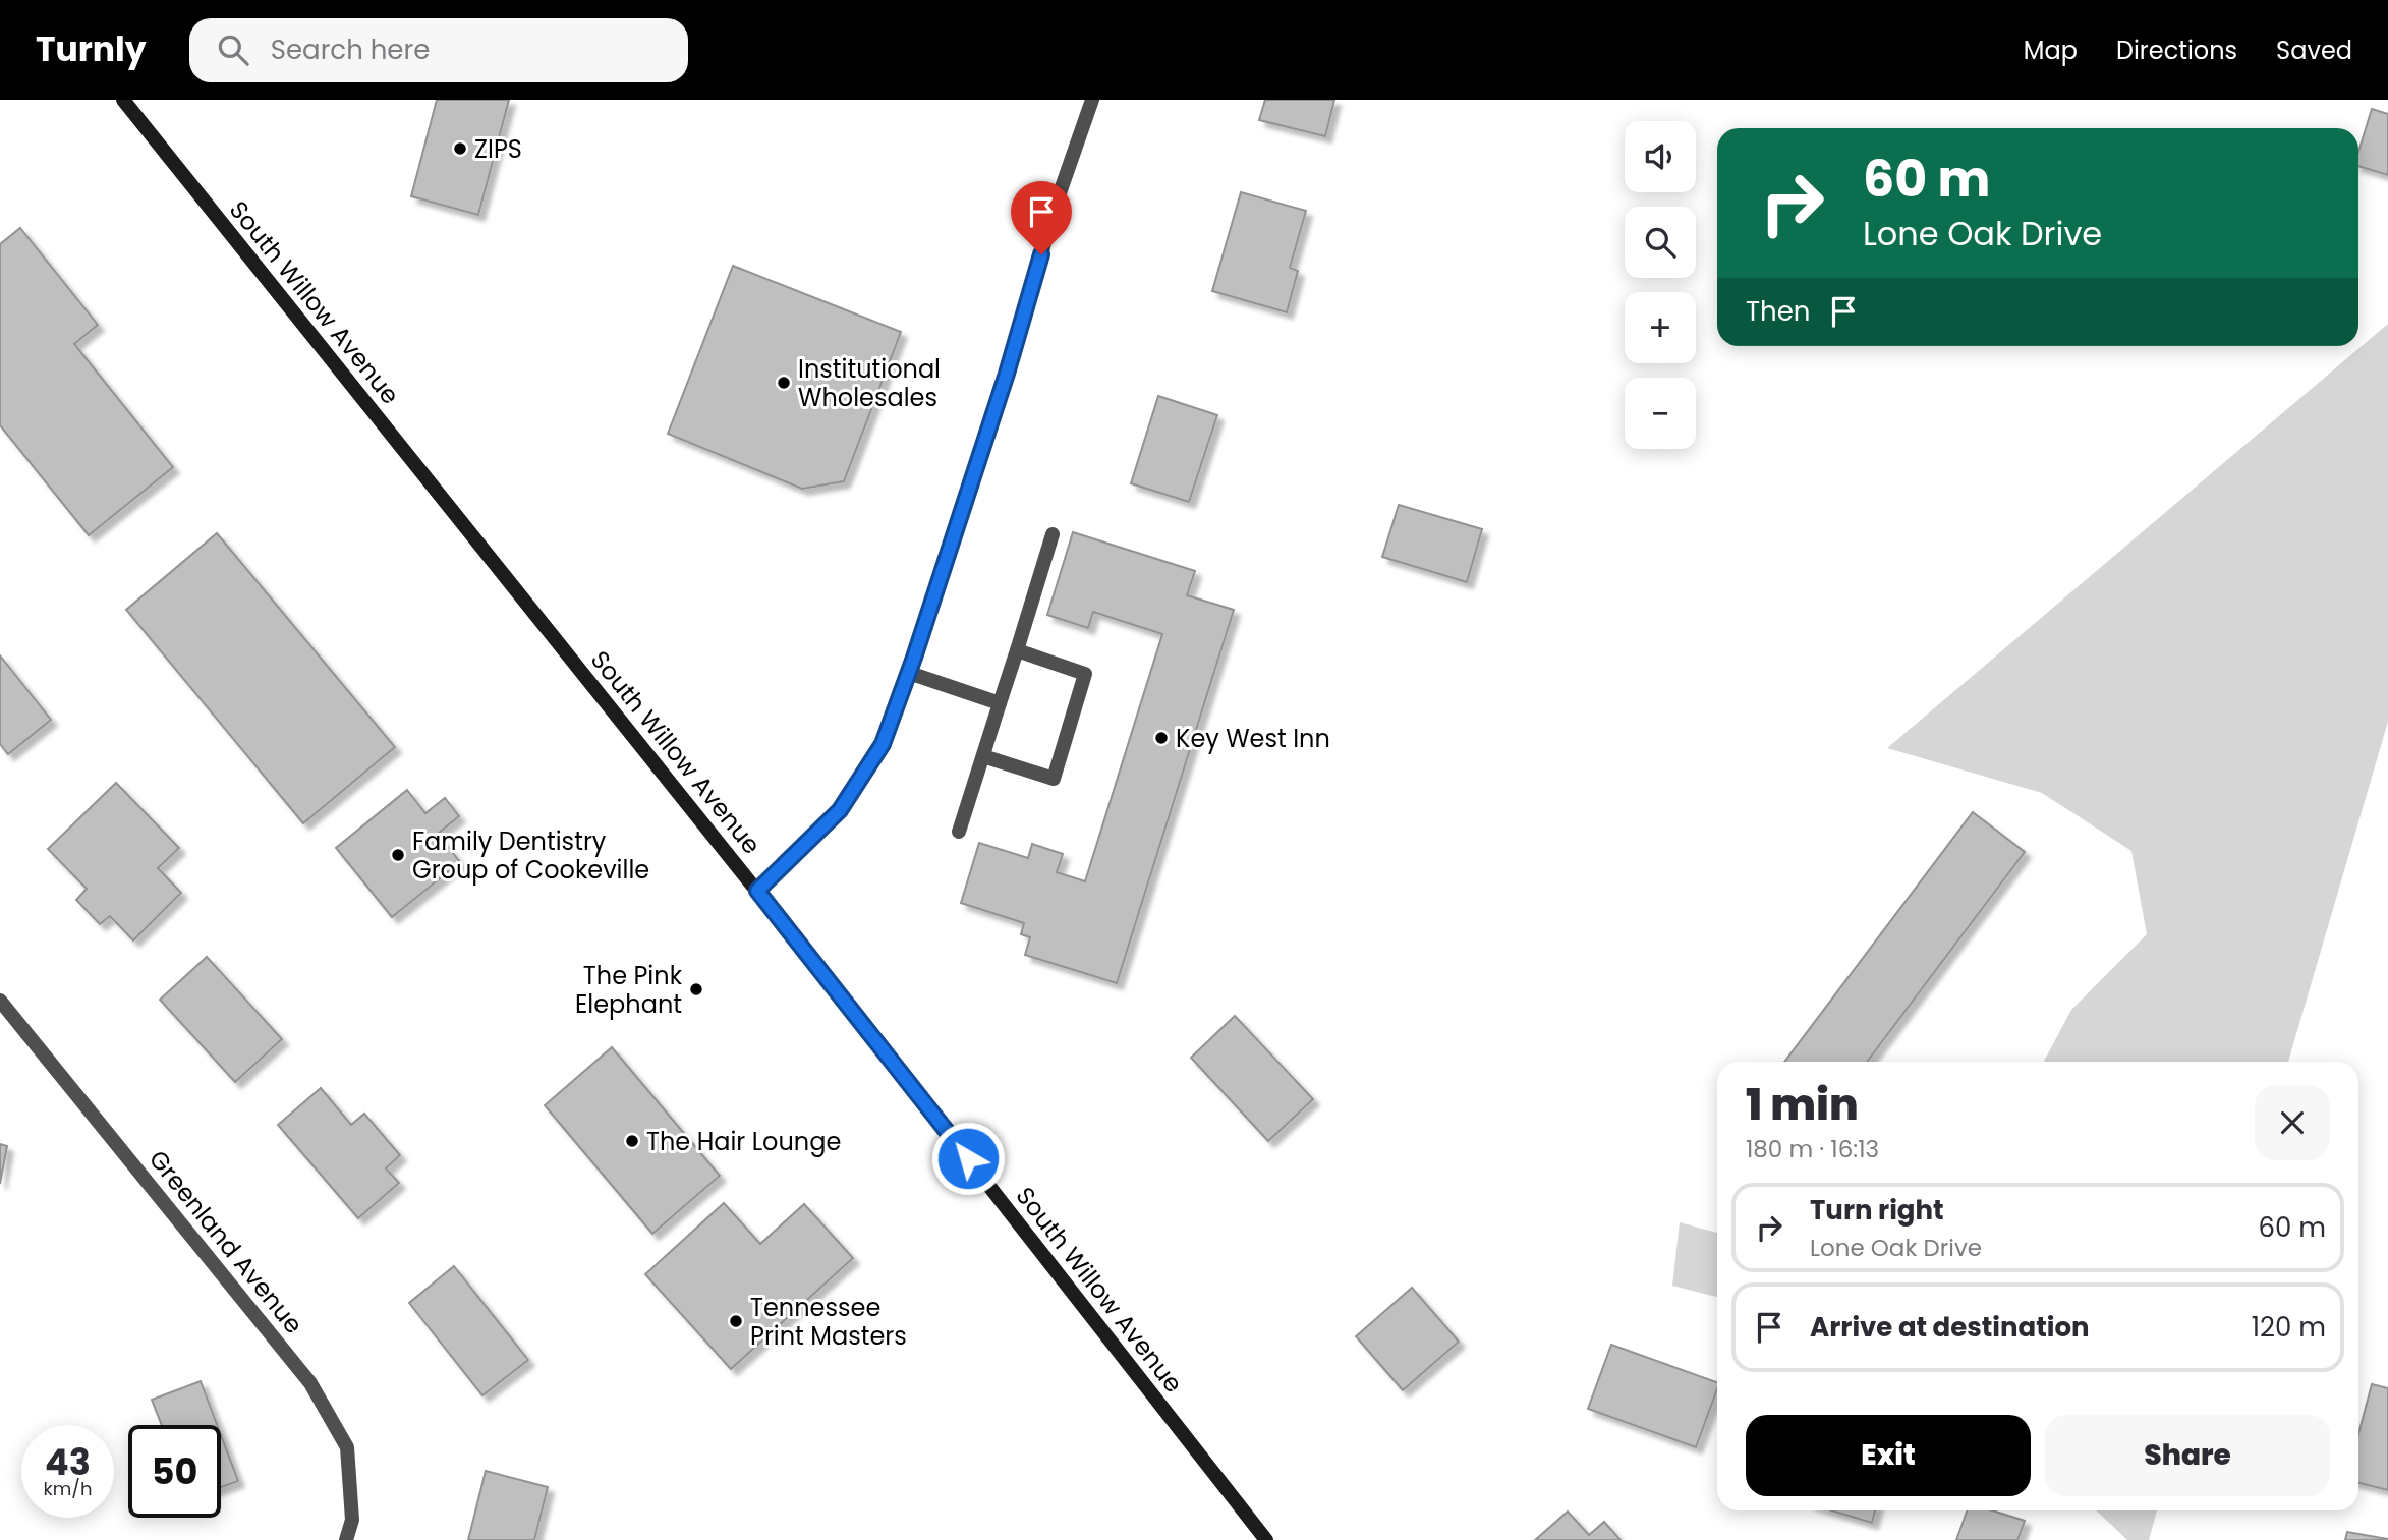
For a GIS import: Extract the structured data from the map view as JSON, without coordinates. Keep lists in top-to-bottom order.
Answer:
{
  "streets": {
    "main road": ["South Willow Avenue"],
    "street": ["Greenland Avenue"]
  },
  "places": [
    "ZIPS",
    "Institutional Wholesales",
    "Key West Inn",
    "Family Dentistry Group of Cookeville",
    "The Pink Elephant",
    "The Hair Lounge",
    "Tennessee Print Masters"
  ],
  "page": {
    "header": "Turnly",
    "search": "Search here",
    "nav": ["Map", "Directions", "Saved"],
    "map_buttons": ["+", "−"],
    "turn": ["60 m", "Lone Oak Drive"],
    "then": "Then",
    "heading": ["1 min", "180 m · 16:13"],
    "list": [
      {
        "name": "Turn right",
        "note": "Lone Oak Drive",
        "value": "60 m"
      },
      {
        "name": "Arrive at destination",
        "value": "120 m"
      }
    ],
    "buttons": ["Exit", "Share"],
    "speed": "43 km/h",
    "limit": "50"
  }
}
